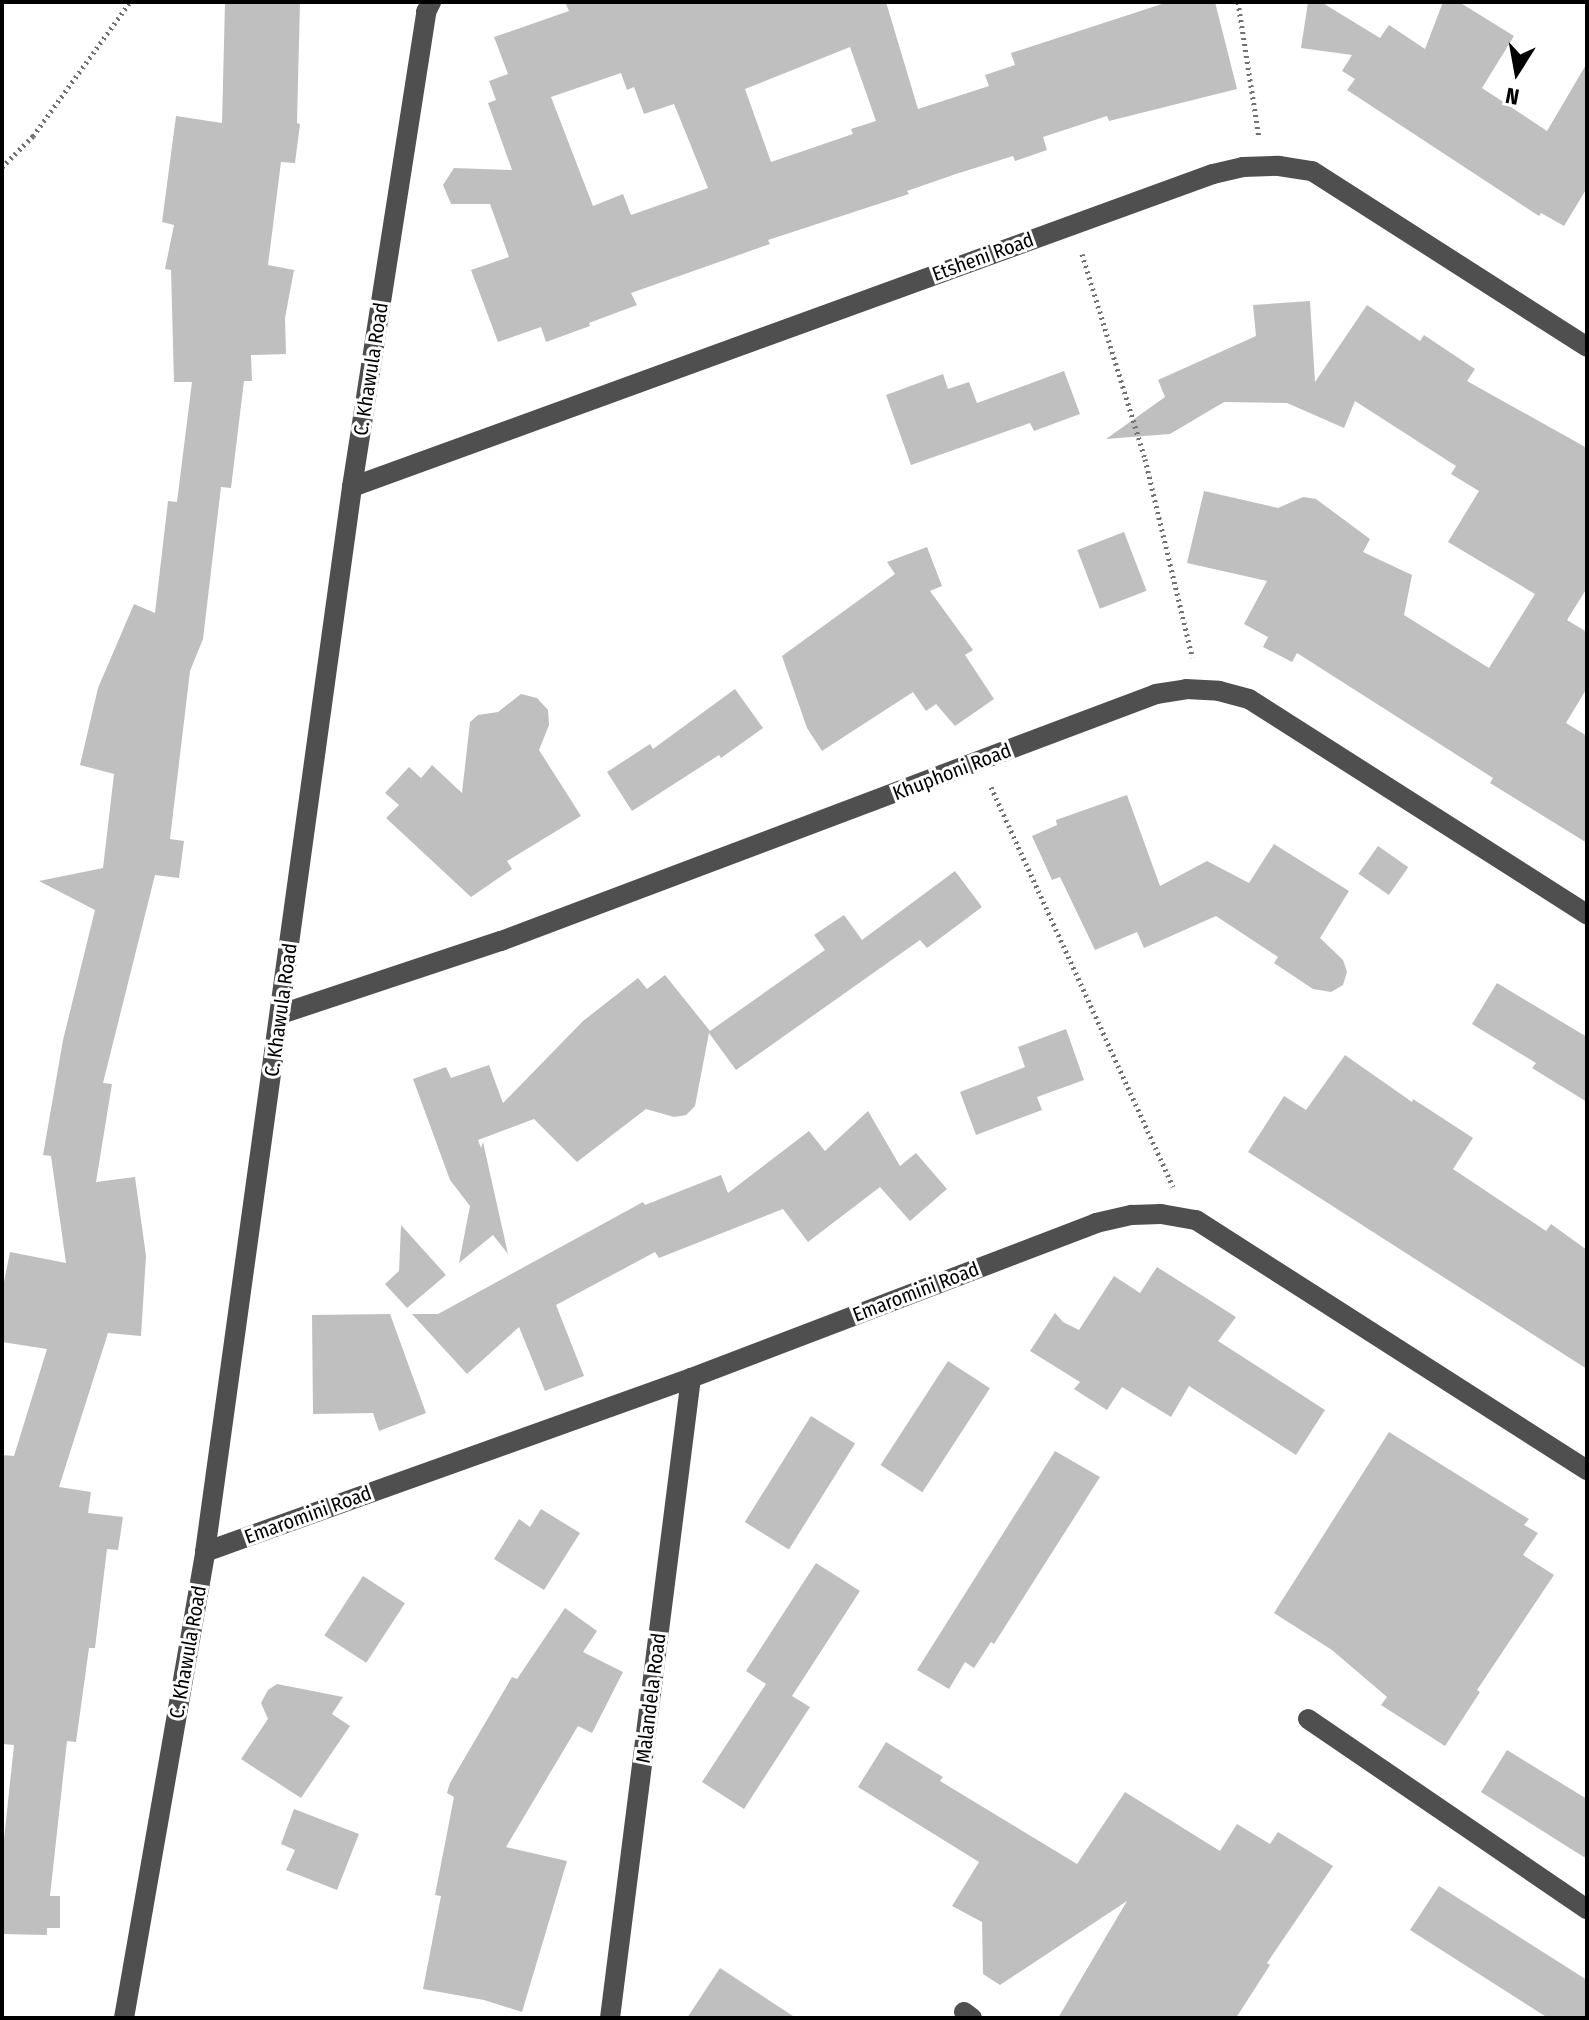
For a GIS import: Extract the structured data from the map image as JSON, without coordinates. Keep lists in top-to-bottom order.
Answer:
{
  "streets": {
    "street": [
      "Etsheni Road",
      "C. Khawula Road",
      "Khuphoni Road",
      "Emaromini Road",
      "Malandela Road"
    ]
  },
  "crossings": [
    ["Etsheni Road", "C. Khawula Road"],
    ["C. Khawula Road", "Khuphoni Road"],
    ["C. Khawula Road", "Emaromini Road"],
    ["Emaromini Road", "Malandela Road"]
  ],
  "north": "bottom"
}
